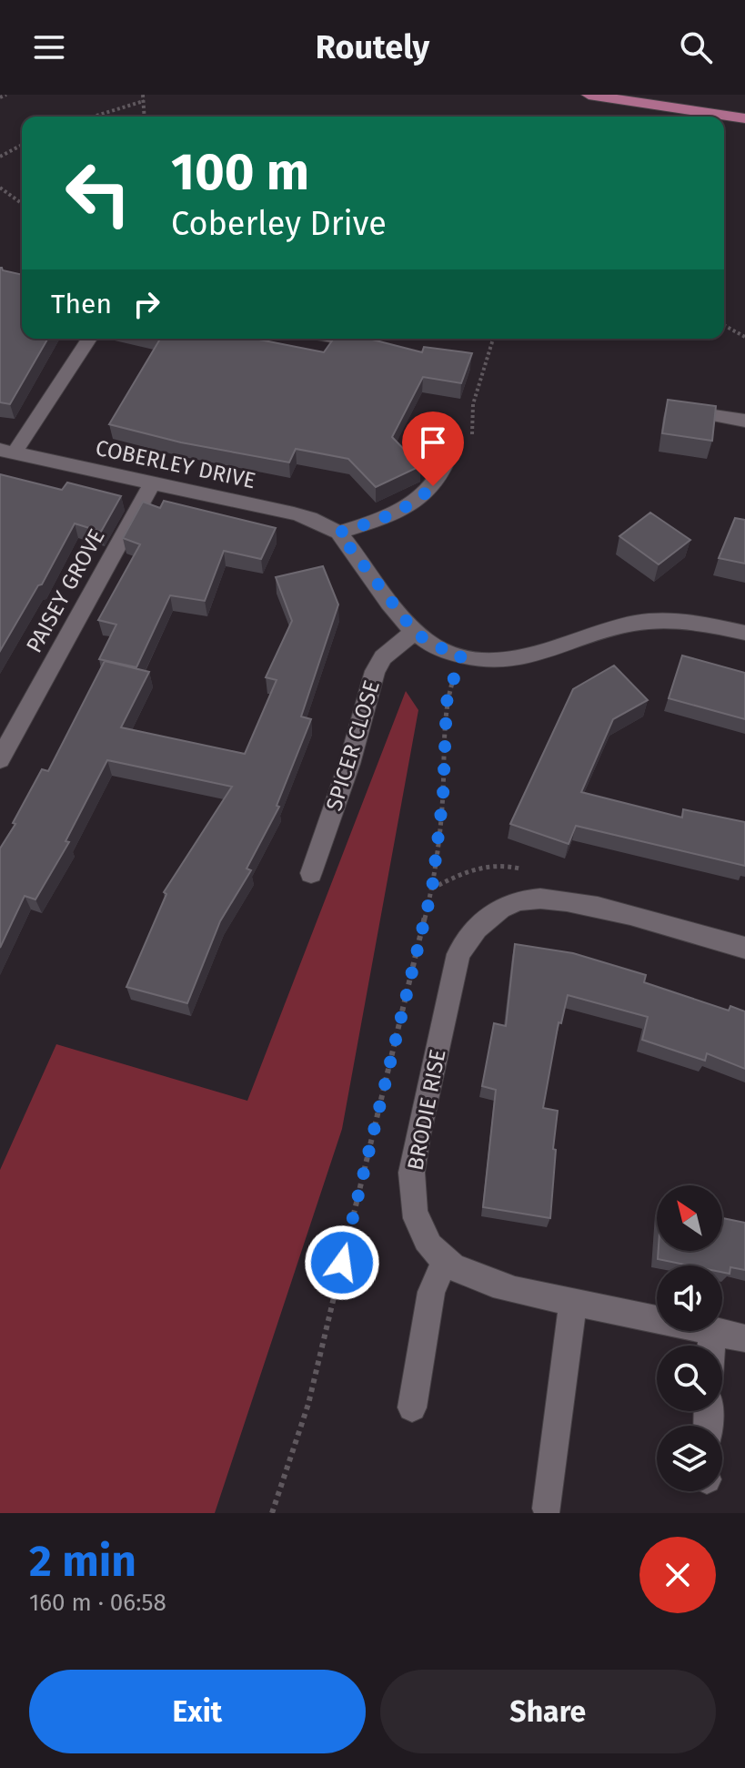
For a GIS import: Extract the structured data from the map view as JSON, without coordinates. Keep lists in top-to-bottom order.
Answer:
{
  "streets": {
    "street": [
      "COBERLEY DRIVE",
      "PAISEY GROVE",
      "SPICER CLOSE",
      "BRODIE RISE"
    ]
  },
  "crossings": [
    ["COBERLEY DRIVE", "PAISEY GROVE"],
    ["COBERLEY DRIVE", "SPICER CLOSE"]
  ],
  "north": "top left",
  "page": {
    "header": "Routely",
    "turn": ["100 m", "Coberley Drive"],
    "then": "Then",
    "heading": ["2 min", "160 m · 06:58"],
    "buttons": ["Exit", "Share"]
  }
}
